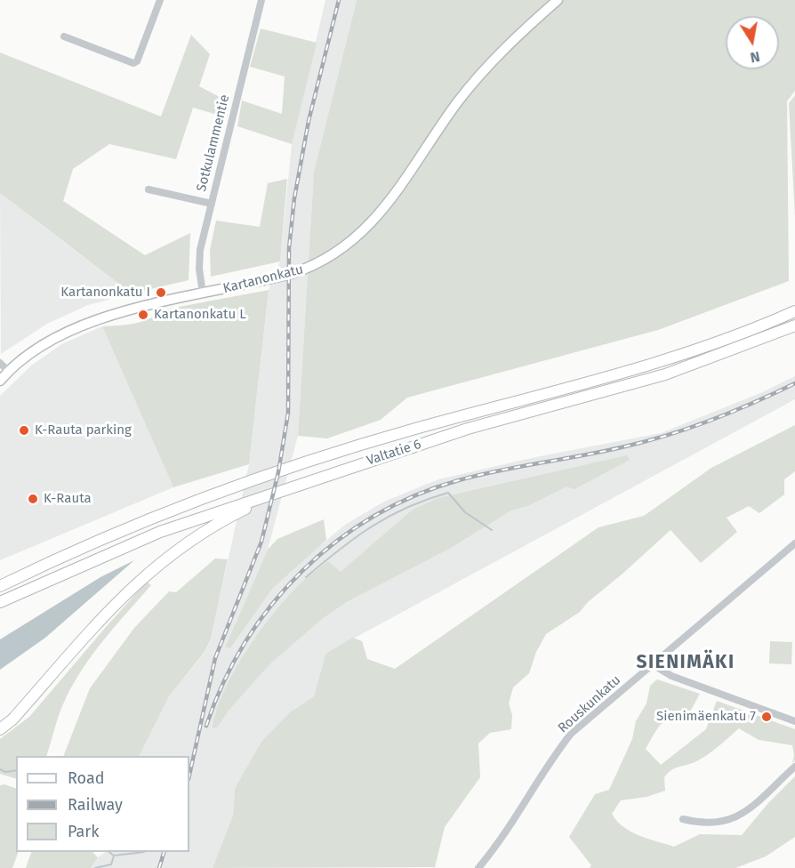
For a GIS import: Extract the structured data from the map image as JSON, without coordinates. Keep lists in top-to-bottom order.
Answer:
{
  "streets": {
    "highway": ["Valtatie 6"],
    "main road": ["Kartanonkatu"],
    "street": ["Sotkulammentie", "Rouskunkatu"]
  },
  "crossings": [
    ["Sotkulammentie", "Kartanonkatu"]
  ],
  "districts": ["SIENIMÄKI"],
  "places": [
    "Kartanonkatu I",
    "Kartanonkatu L",
    "K-Rauta parking",
    "K-Rauta",
    "Sienimäenkatu 7"
  ],
  "legend": ["Road", "Railway", "Park"],
  "north": "bottom"
}
